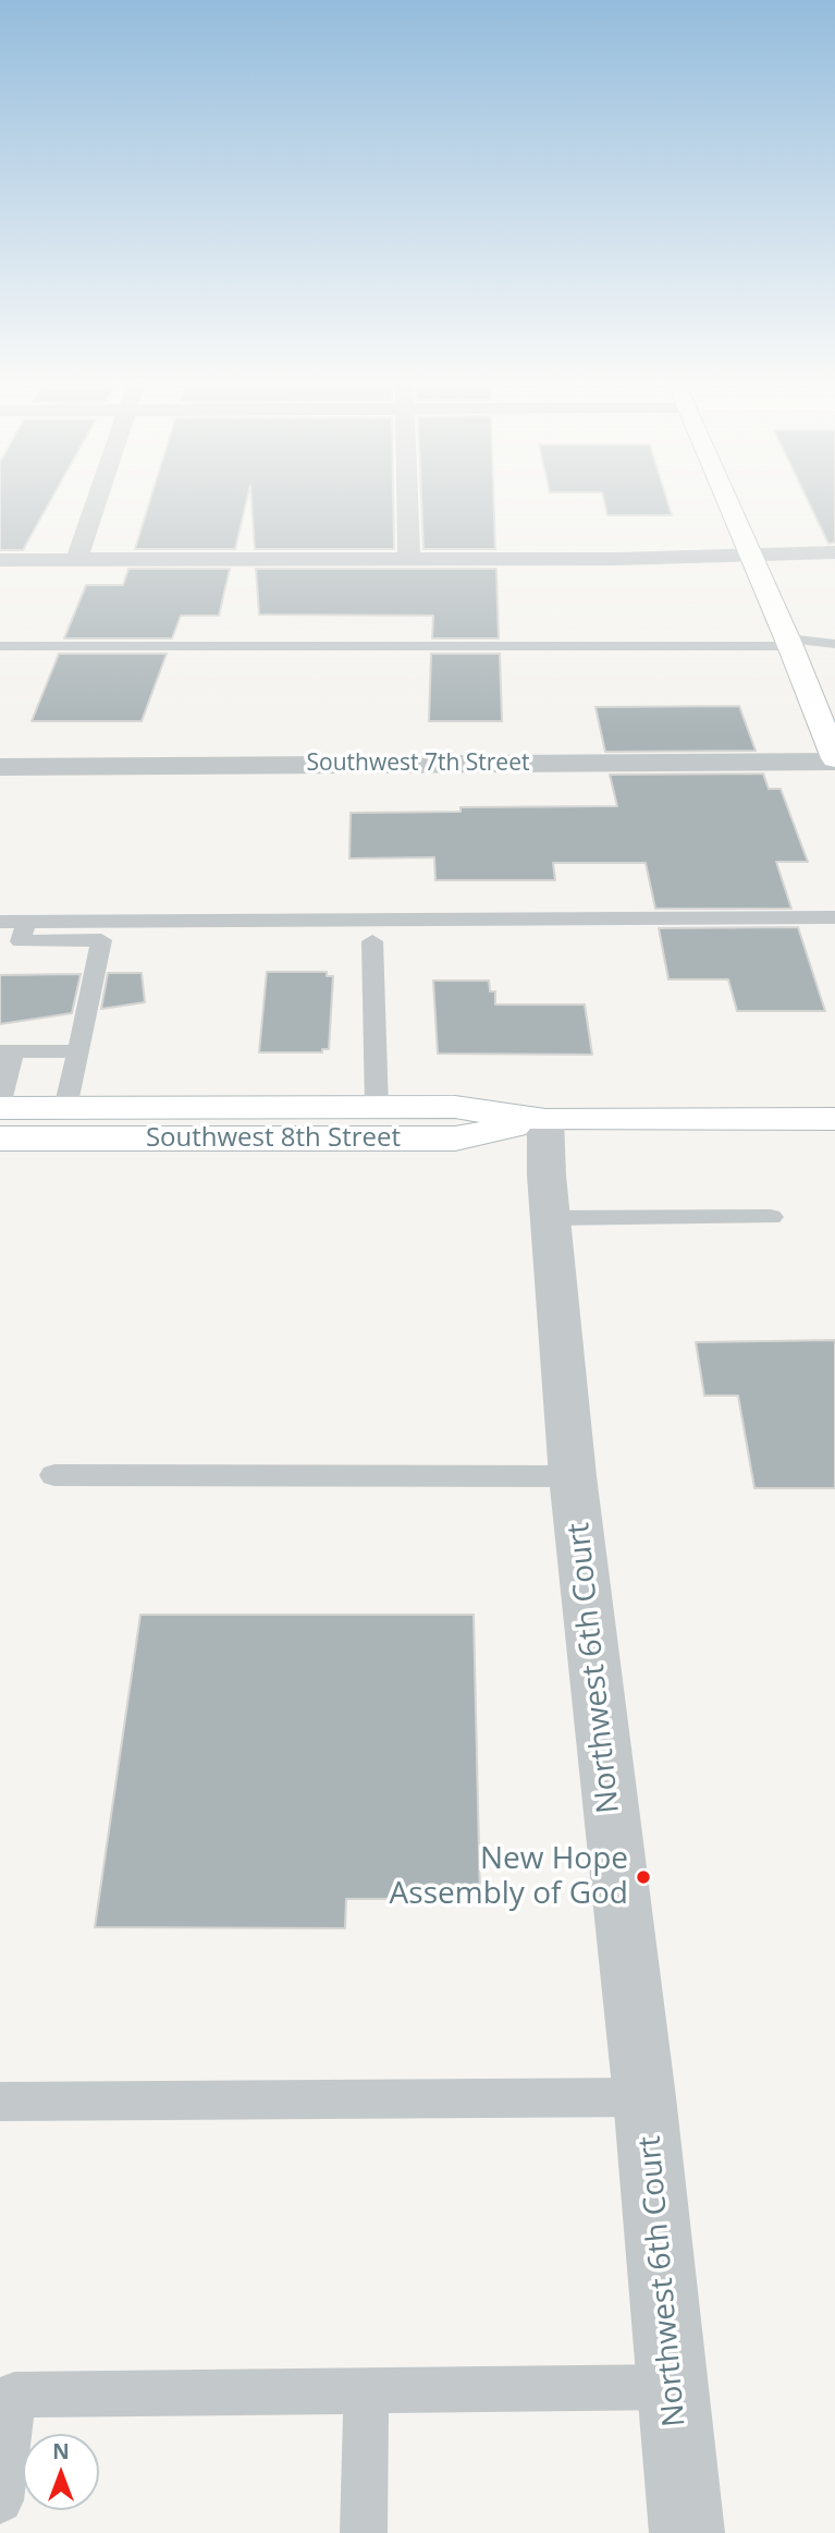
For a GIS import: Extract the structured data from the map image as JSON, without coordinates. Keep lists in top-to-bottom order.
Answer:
{
  "streets": {
    "street": ["Southwest 7th Street", "Southwest 8th Street", "Northwest 6th Court"]
  },
  "crossings": [
    ["Southwest 8th Street", "Northwest 6th Court"]
  ],
  "places": ["New Hope Assembly of God"],
  "north": "top"
}
